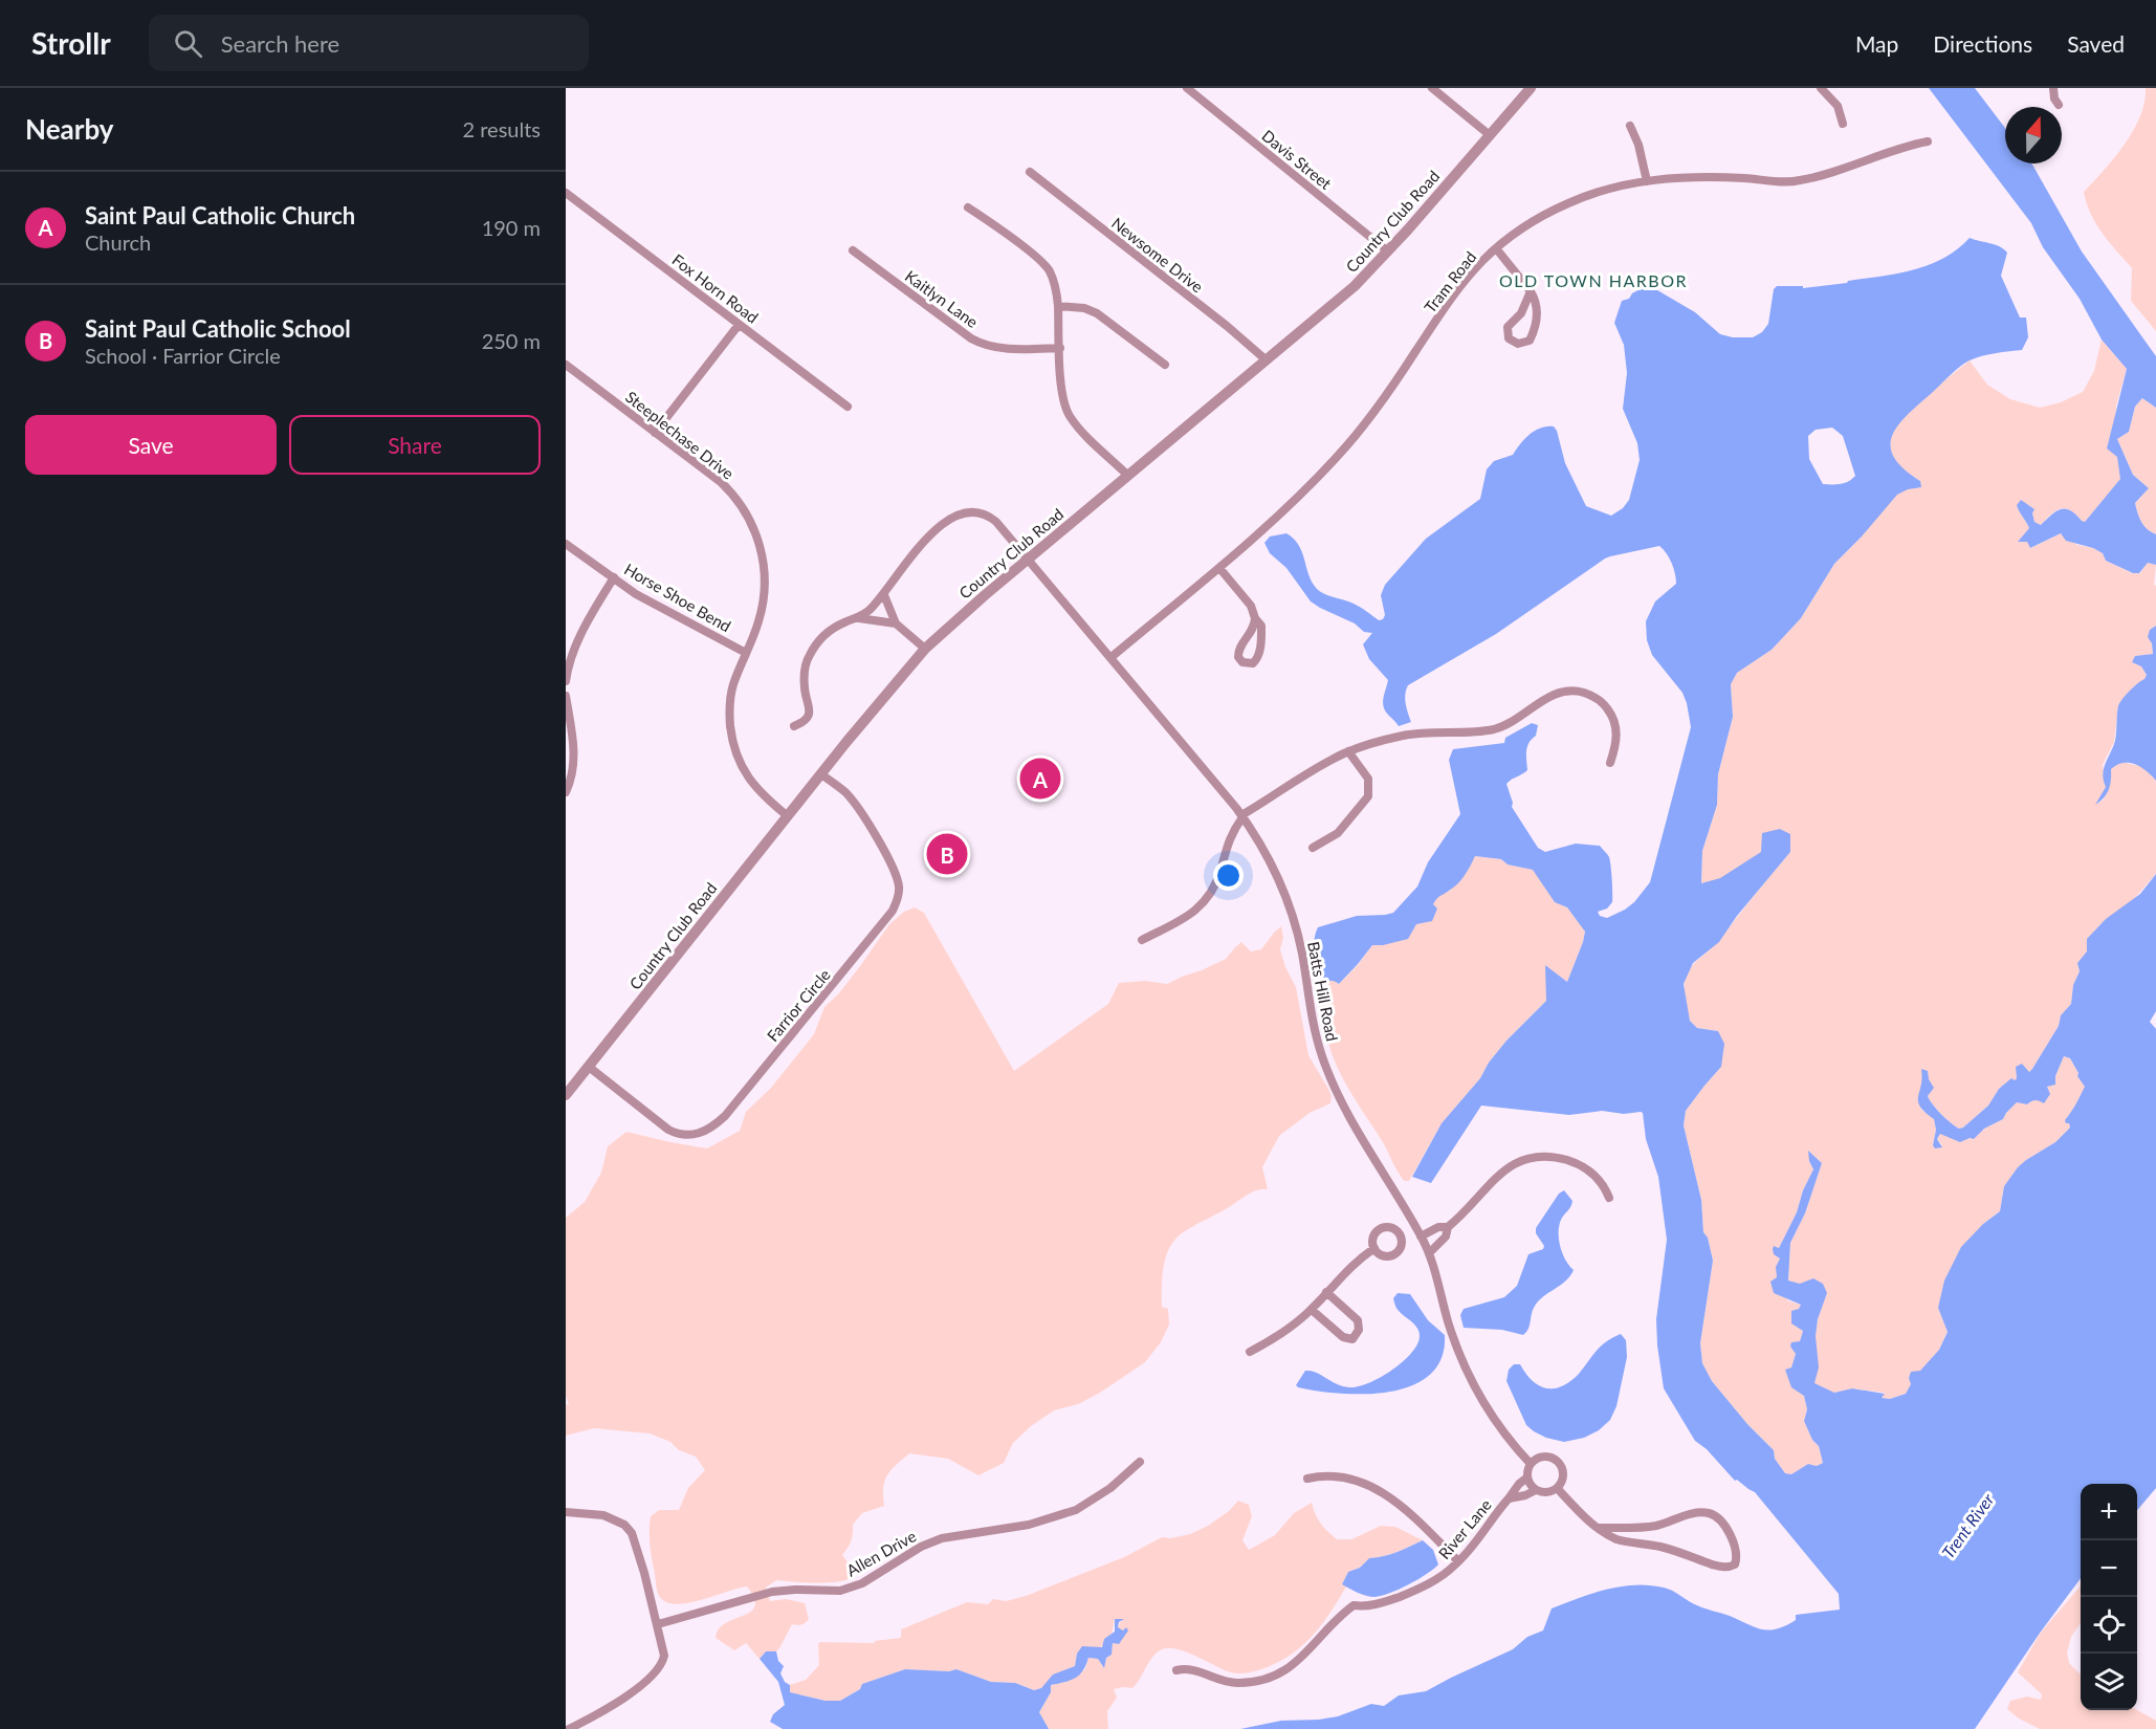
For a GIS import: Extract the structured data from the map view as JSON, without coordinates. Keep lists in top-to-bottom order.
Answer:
{
  "streets": {
    "street": [
      "Davis Street",
      "Country Club Road",
      "Newsome Drive",
      "Tram Road",
      "Fox Horn Road",
      "Kaitlyn Lane",
      "Steeplechase Drive",
      "Horse Shoe Bend",
      "Batts Hill Road",
      "Farrior Circle",
      "River Lane",
      "Allen Drive"
    ]
  },
  "crossings": [
    ["Davis Street", "Country Club Road"],
    ["Country Club Road", "Newsome Drive"],
    ["Country Club Road", "Steeplechase Drive"],
    ["Country Club Road", "Batts Hill Road"],
    ["Country Club Road", "Farrior Circle"],
    ["Tram Road", "Batts Hill Road"],
    ["Steeplechase Drive", "Horse Shoe Bend"],
    ["Batts Hill Road", "River Lane"]
  ],
  "districts": ["OLD TOWN HARBOR"],
  "water": ["Trent River"],
  "north": "top",
  "page": {
    "header": "Strollr",
    "search": "Search here",
    "nav": ["Map", "Directions", "Saved"],
    "heading": ["Nearby", "2 results"],
    "list": [
      {
        "mark": "A",
        "name": "Saint Paul Catholic Church",
        "note": "Church",
        "value": "190 m"
      },
      {
        "mark": "B",
        "name": "Saint Paul Catholic School",
        "note": "School · Farrior Circle",
        "value": "250 m"
      }
    ],
    "buttons": ["Save", "Share"],
    "pins": ["A", "B"],
    "map_buttons": ["+", "−"]
  }
}
